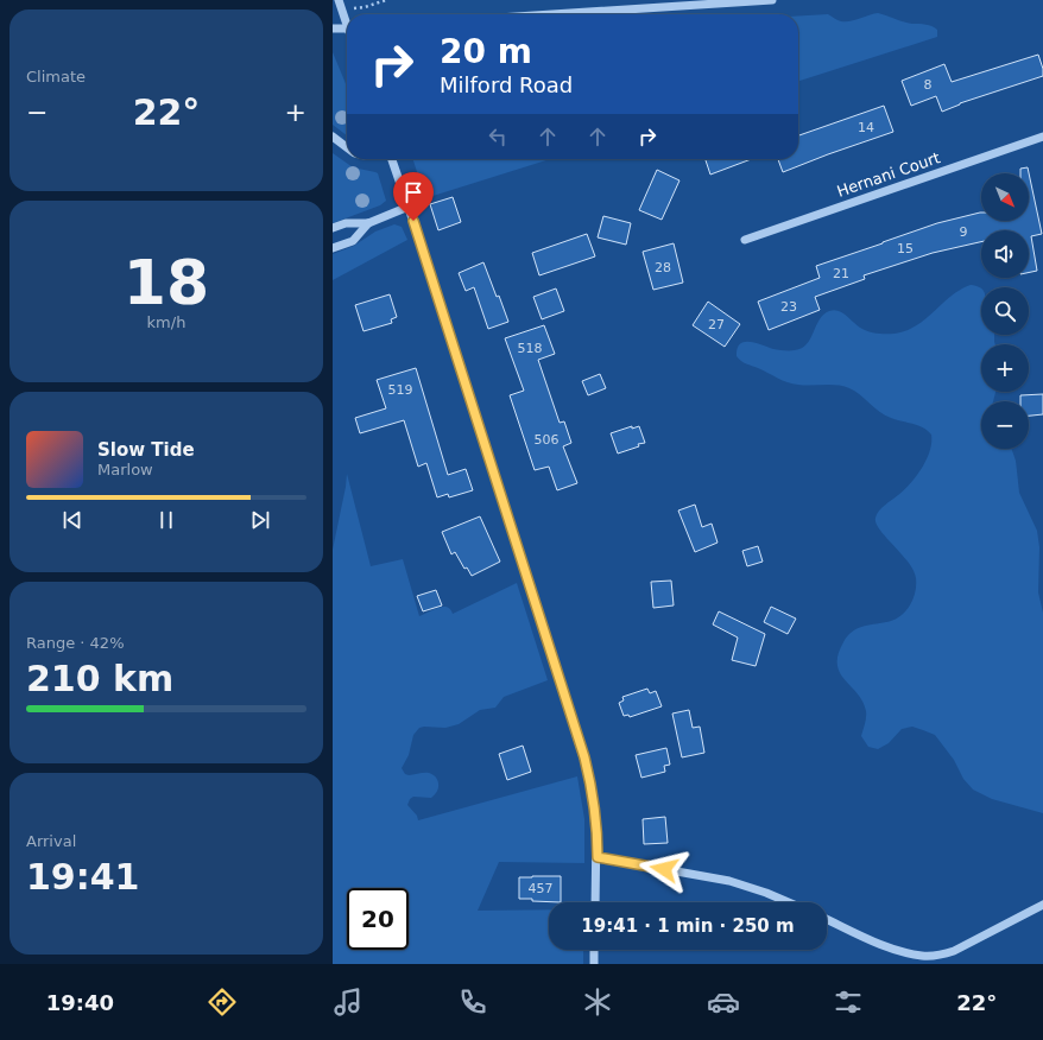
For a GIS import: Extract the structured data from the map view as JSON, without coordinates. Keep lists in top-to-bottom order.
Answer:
{
  "streets": {
    "street": ["Hernani Court"]
  },
  "house_numbers": [
    "8",
    "14",
    "9",
    "15",
    "28",
    "21",
    "23",
    "27",
    "518",
    "519",
    "506",
    "457"
  ],
  "north": "bottom right",
  "page": {
    "tile": [
      "Climate",
      ["18", "km/h"],
      ["Range · 42%", "210 km"],
      ["Arrival", "19:41"]
    ],
    "turn": ["20 m", "Milford Road"],
    "heat": ["−", "22°", "+"],
    "map_buttons": ["+", "−"],
    "song": ["Slow Tide", "Marlow"],
    "limit": "20",
    "trip": "19:41 · 1 min · 250 m",
    "tabs": ["19:40", "22°"]
  }
}
